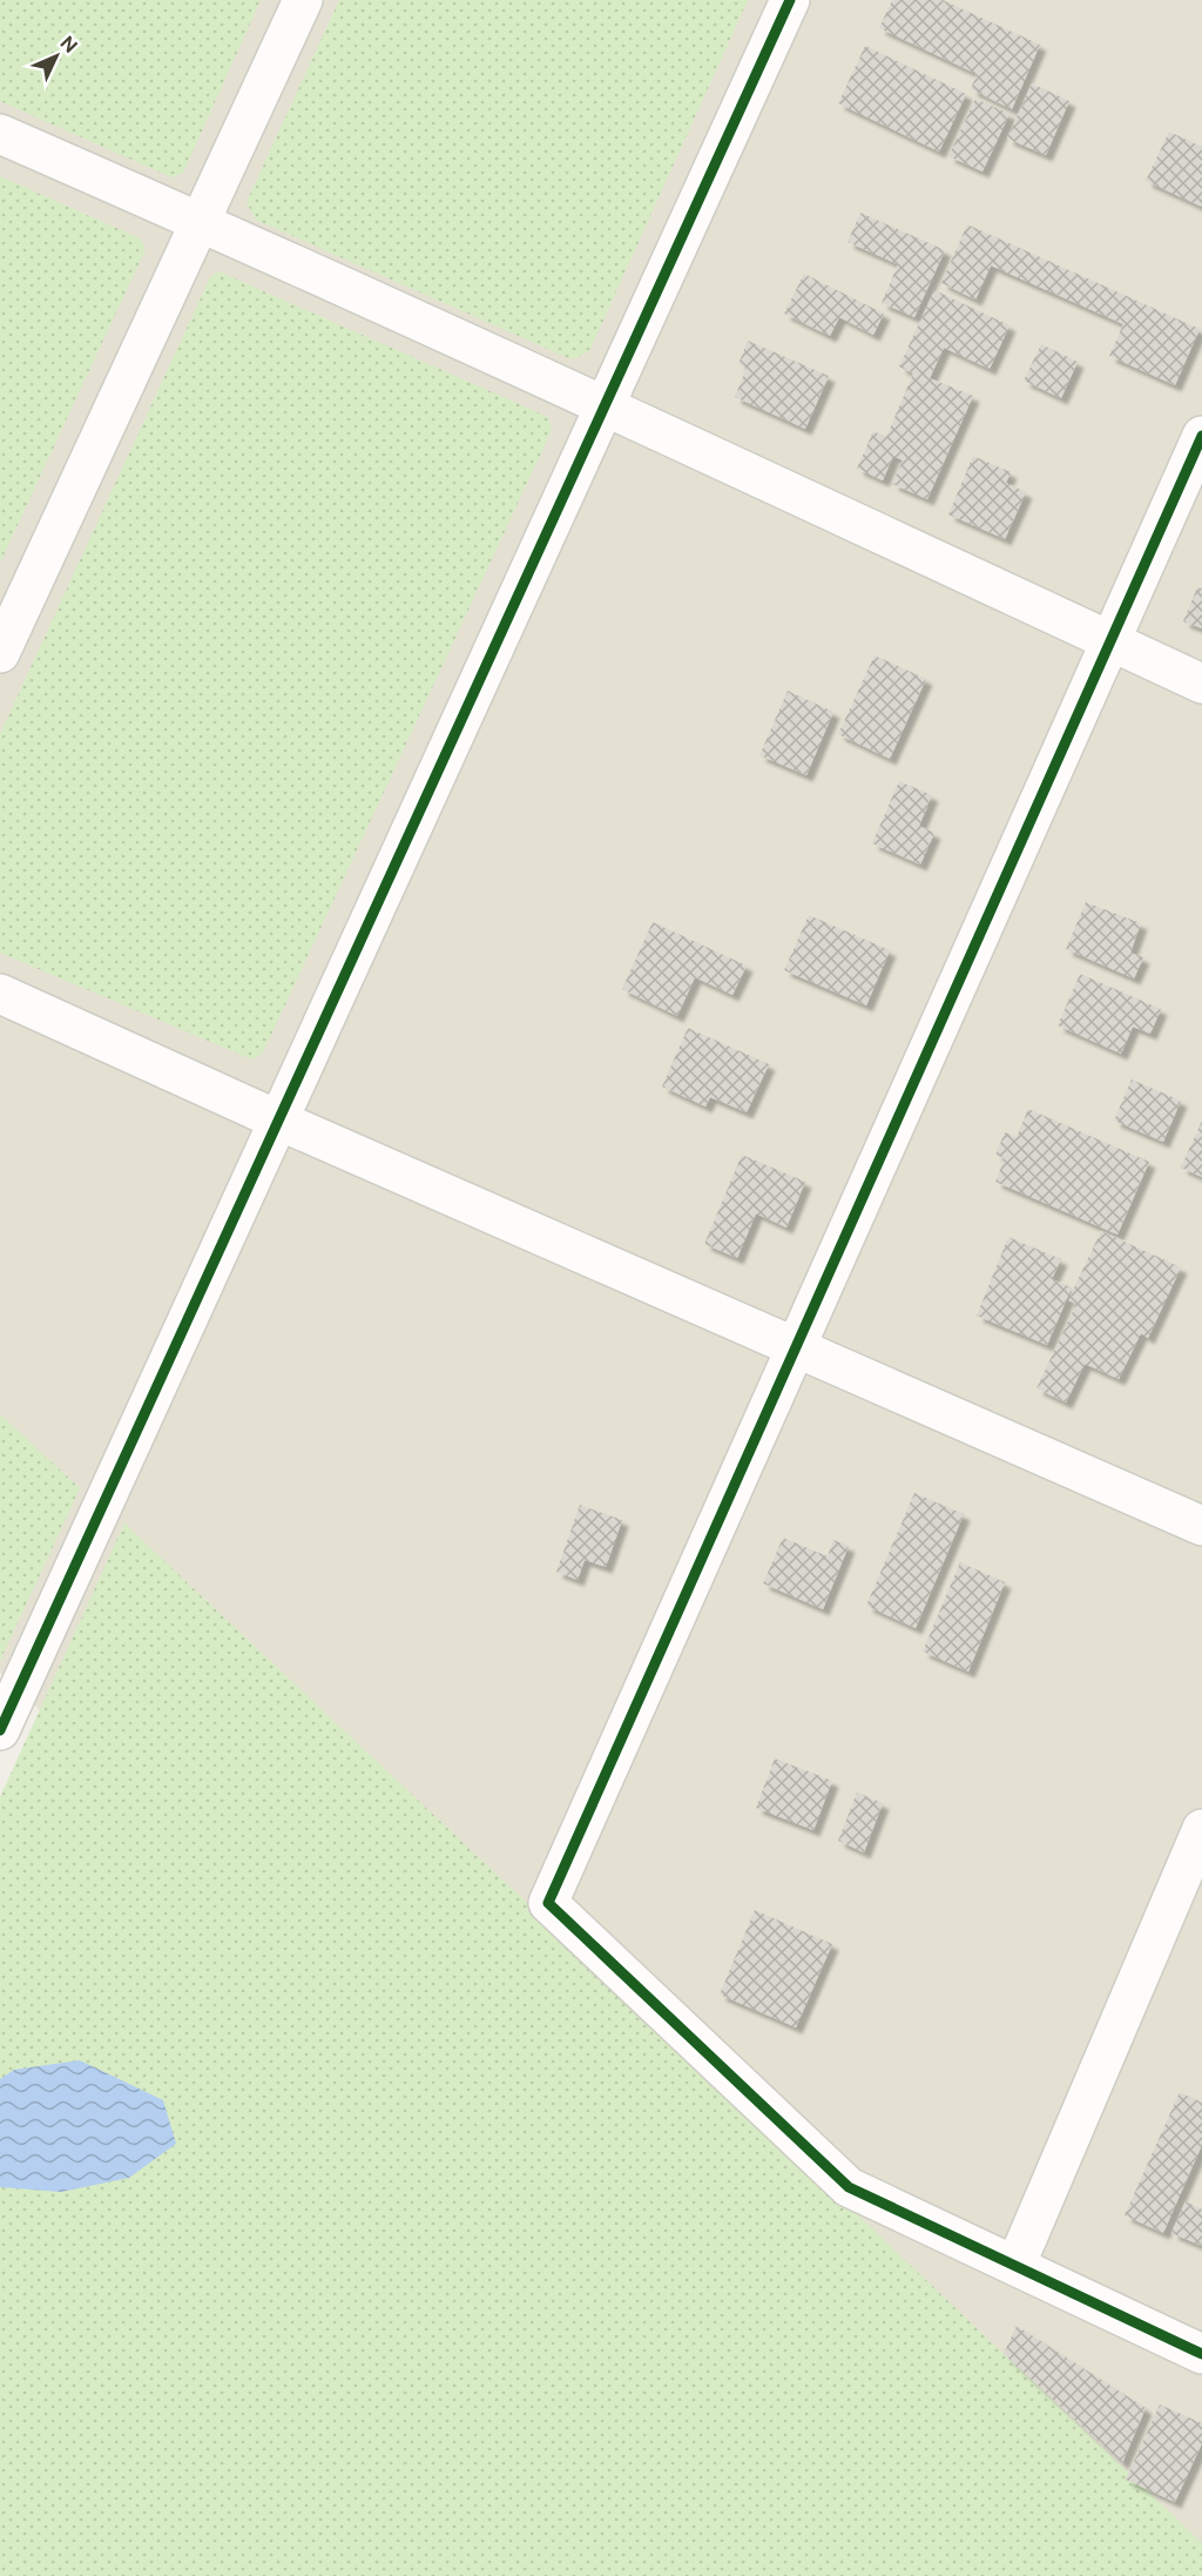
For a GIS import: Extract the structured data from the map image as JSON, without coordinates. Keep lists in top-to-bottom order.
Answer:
{
  "north": "top right"
}
